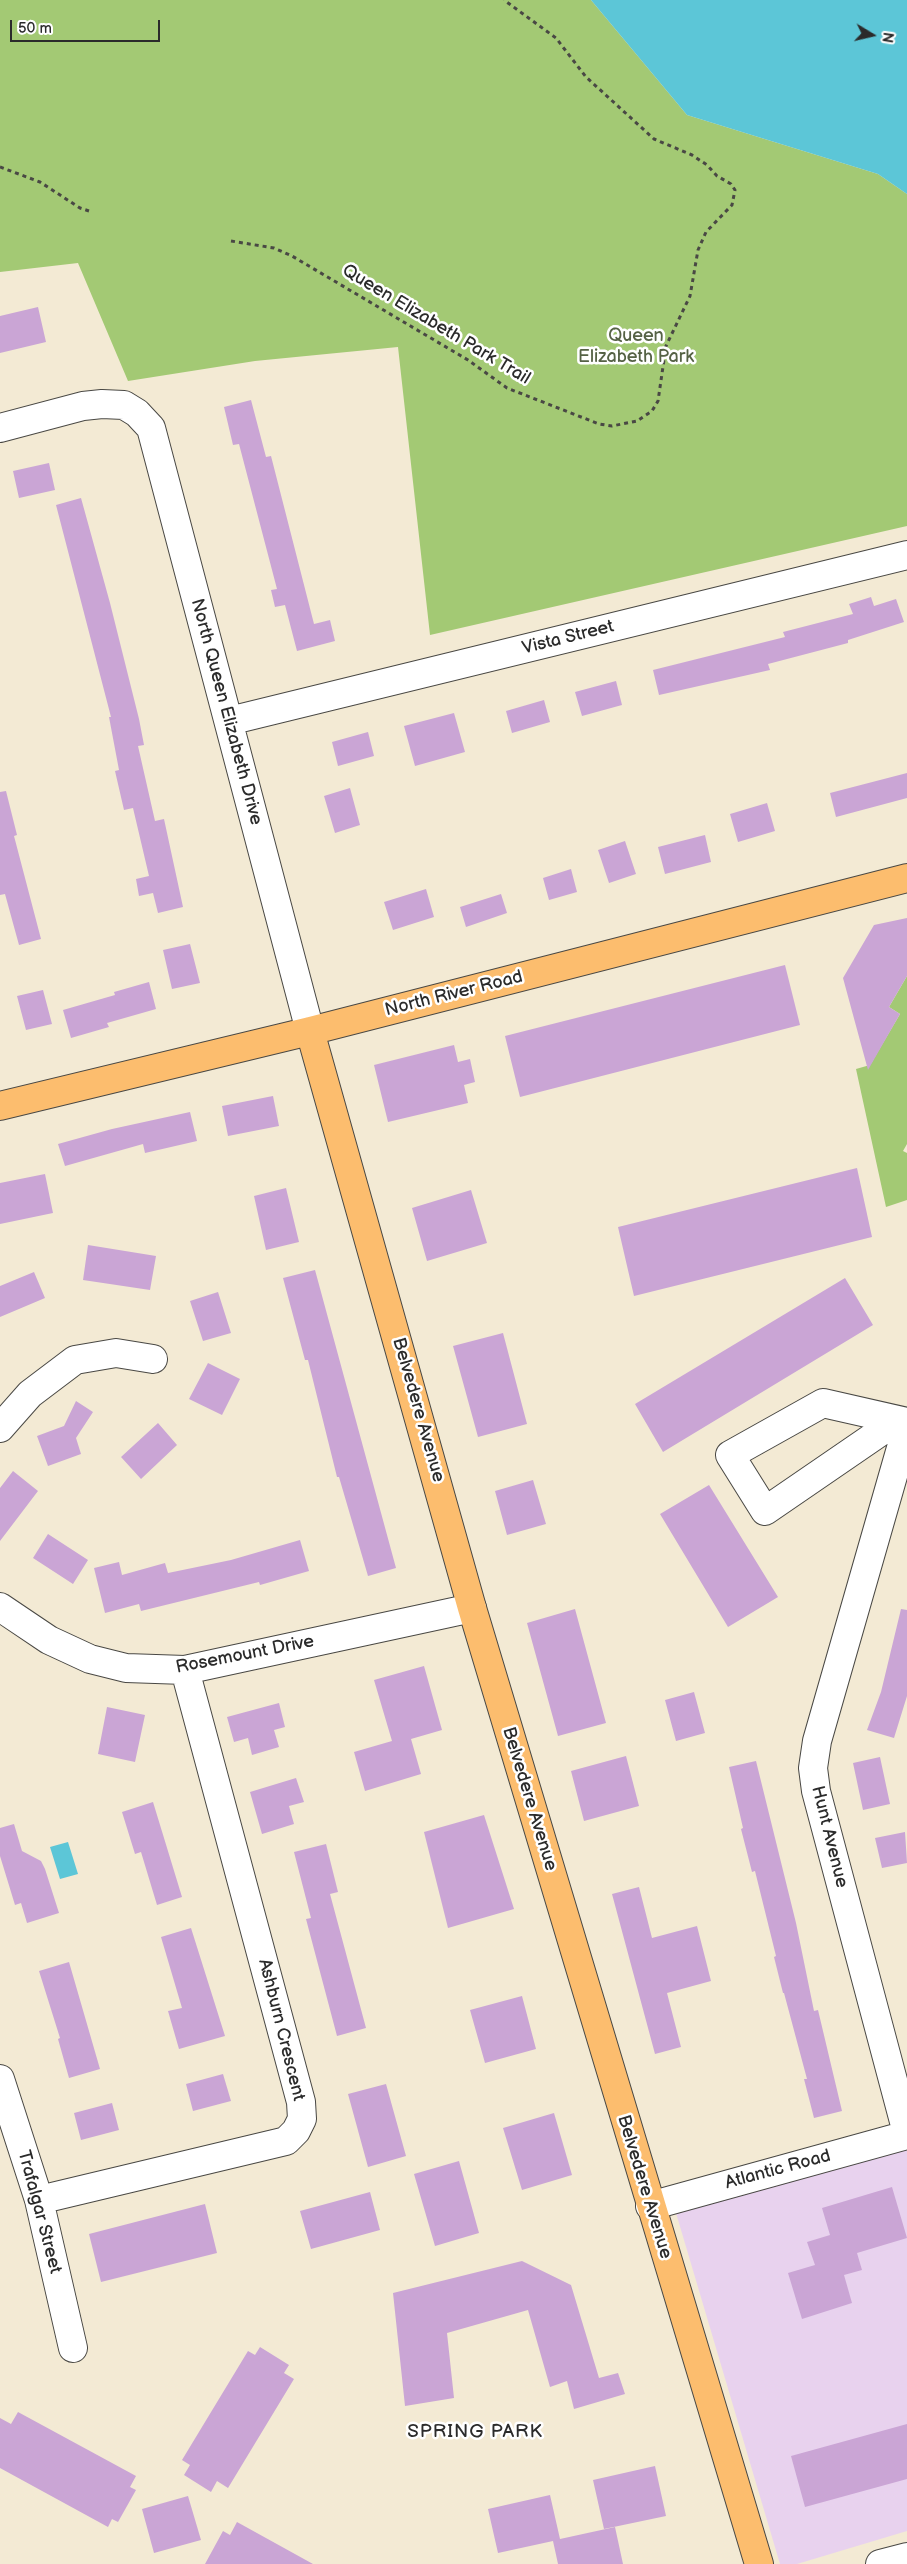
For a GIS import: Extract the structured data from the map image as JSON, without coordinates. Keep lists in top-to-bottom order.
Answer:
{
  "streets": {
    "main road": ["North River Road", "Belvedere Avenue"],
    "street": [
      "Vista Street",
      "North Queen Elizabeth Drive",
      "Rosemount Drive",
      "Hunt Avenue",
      "Ashburn Crescent",
      "Atlantic Road",
      "Trafalgar Street"
    ],
    "path": ["Queen Elizabeth Park Trail"]
  },
  "crossings": [
    ["Vista Street", "North Queen Elizabeth Drive"],
    ["North Queen Elizabeth Drive", "North River Road"],
    ["North Queen Elizabeth Drive", "Belvedere Avenue"],
    ["North River Road", "Belvedere Avenue"],
    ["Belvedere Avenue", "Rosemount Drive"],
    ["Belvedere Avenue", "Atlantic Road"],
    ["Rosemount Drive", "Ashburn Crescent"],
    ["Hunt Avenue", "Atlantic Road"],
    ["Ashburn Crescent", "Trafalgar Street"]
  ],
  "districts": ["SPRING PARK"],
  "parks": ["Queen Elizabeth Park"],
  "scale_bar": "50 m",
  "north": "right"
}
